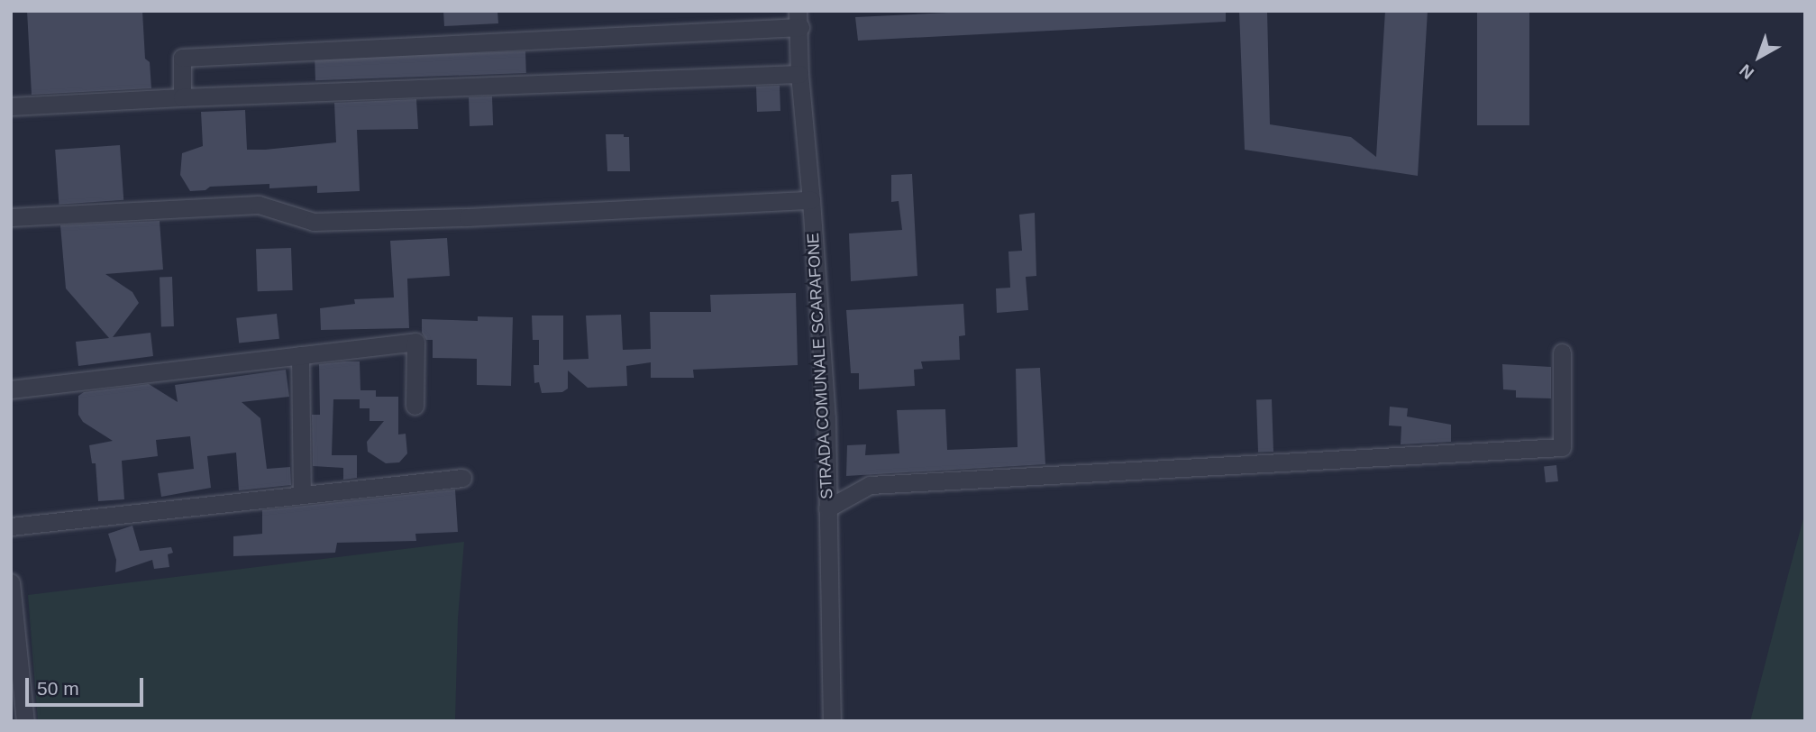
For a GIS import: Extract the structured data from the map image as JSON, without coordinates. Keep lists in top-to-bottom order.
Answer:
{
  "streets": {
    "street": ["STRADA COMUNALE SCARAFONE"]
  },
  "scale_bar": "50 m",
  "north": "bottom left"
}
